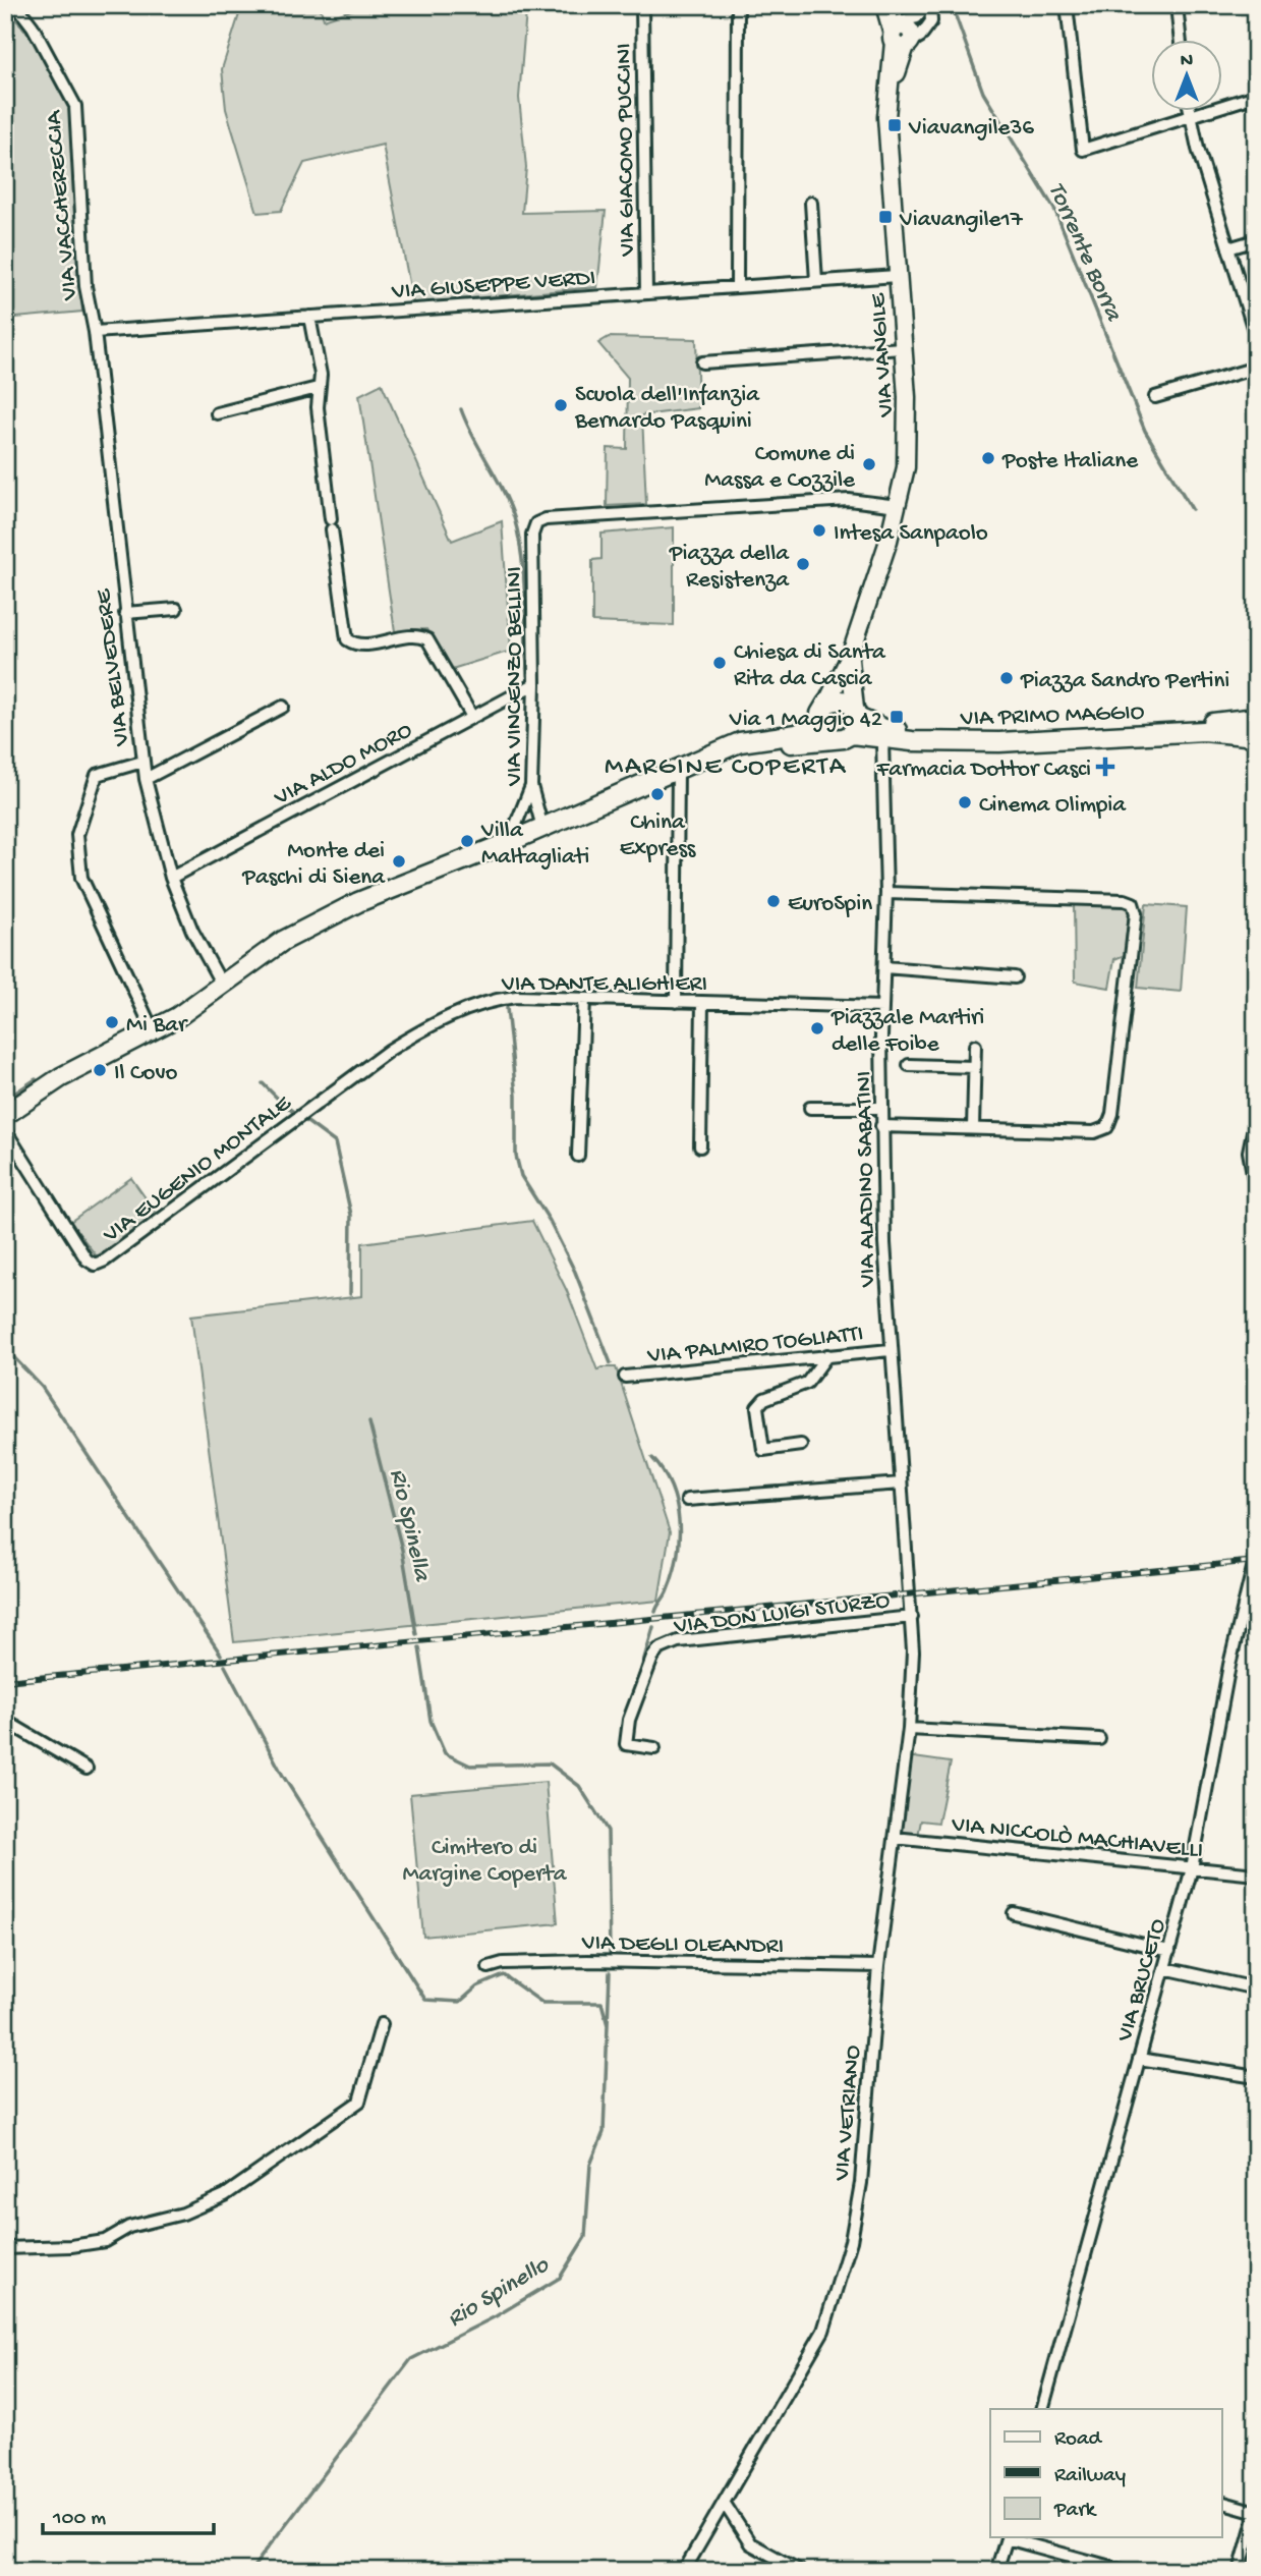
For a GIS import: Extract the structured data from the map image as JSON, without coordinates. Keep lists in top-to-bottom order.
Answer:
{
  "streets": {
    "main road": ["VIA PRIMO MAGGIO"],
    "street": [
      "VIA GIACOMO PUCCINI",
      "VIA VACCHERECCIA",
      "VIA GIUSEPPE VERDI",
      "VIA VANGILE",
      "VIA BELVEDERE",
      "VIA VINCENZO BELLINI",
      "VIA ALDO MORO",
      "VIA DANTE ALIGHIERI",
      "VIA EUGENIO MONTALE",
      "VIA ALADINO SABATINI",
      "VIA PALMIRO TOGLIATTI",
      "VIA DON LUIGI STURZO",
      "VIA NICCOLÒ MACHIAVELLI",
      "VIA DEGLI OLEANDRI",
      "VIA BRUCETO",
      "VIA VETRIANO"
    ]
  },
  "crossings": [
    ["VIA GIACOMO PUCCINI", "VIA GIUSEPPE VERDI"],
    ["VIA VACCHERECCIA", "VIA GIUSEPPE VERDI"],
    ["VIA VACCHERECCIA", "VIA BELVEDERE"],
    ["VIA GIUSEPPE VERDI", "VIA VANGILE"],
    ["VIA GIUSEPPE VERDI", "VIA BELVEDERE"],
    ["VIA VANGILE", "VIA VINCENZO BELLINI"],
    ["VIA BELVEDERE", "VIA ALDO MORO"],
    ["VIA VINCENZO BELLINI", "VIA ALDO MORO"],
    ["VIA PRIMO MAGGIO", "VIA ALADINO SABATINI"],
    ["VIA DANTE ALIGHIERI", "VIA EUGENIO MONTALE"],
    ["VIA DANTE ALIGHIERI", "VIA ALADINO SABATINI"],
    ["VIA ALADINO SABATINI", "VIA PALMIRO TOGLIATTI"],
    ["VIA ALADINO SABATINI", "VIA DON LUIGI STURZO"],
    ["VIA ALADINO SABATINI", "VIA VETRIANO"],
    ["VIA DON LUIGI STURZO", "VIA VETRIANO"],
    ["VIA NICCOLÒ MACHIAVELLI", "VIA BRUCETO"],
    ["VIA NICCOLÒ MACHIAVELLI", "VIA VETRIANO"],
    ["VIA DEGLI OLEANDRI", "VIA VETRIANO"]
  ],
  "districts": ["MARGINE COPERTA"],
  "water": ["Torrente Borra", "Rio Spinella", "Rio Spinello"],
  "parks": ["Cimitero di Margine Coperta"],
  "places": {
    "transit": ["Viavangile36", "Viavangile17", "Via 1 Maggio 42"],
    "other": [
      "Scuola dell'Infanzia Bernardo Pasquini",
      "Poste Italiane",
      "Comune di Massa e Cozzile",
      "Intesa Sanpaolo",
      "Piazza della Resistenza",
      "Chiesa di Santa Rita da Cascia",
      "Piazza Sandro Pertini",
      "China Express",
      "Cinema Olimpia",
      "Villa Maltagliati",
      "Monte dei Paschi di Siena",
      "EuroSpin",
      "Mi Bar",
      "Piazzale Martiri delle Foibe",
      "Il Covo"
    ],
    "health": ["Farmacia Dottor Casci"]
  },
  "legend": ["Road", "Railway", "Park"],
  "scale_bar": "100 m",
  "north": "top"
}
